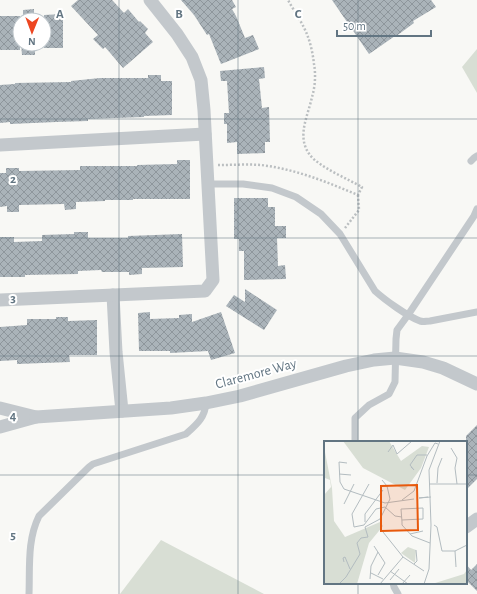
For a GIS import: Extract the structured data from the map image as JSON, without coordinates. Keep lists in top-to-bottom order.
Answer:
{
  "streets": {
    "street": ["Claremore Way"]
  },
  "scale_bar": "50 m",
  "north": "bottom",
  "grid": {
    "columns": ["A", "B", "C"],
    "rows": [
      "2",
      "3",
      "4",
      "5"
    ]
  }
}
